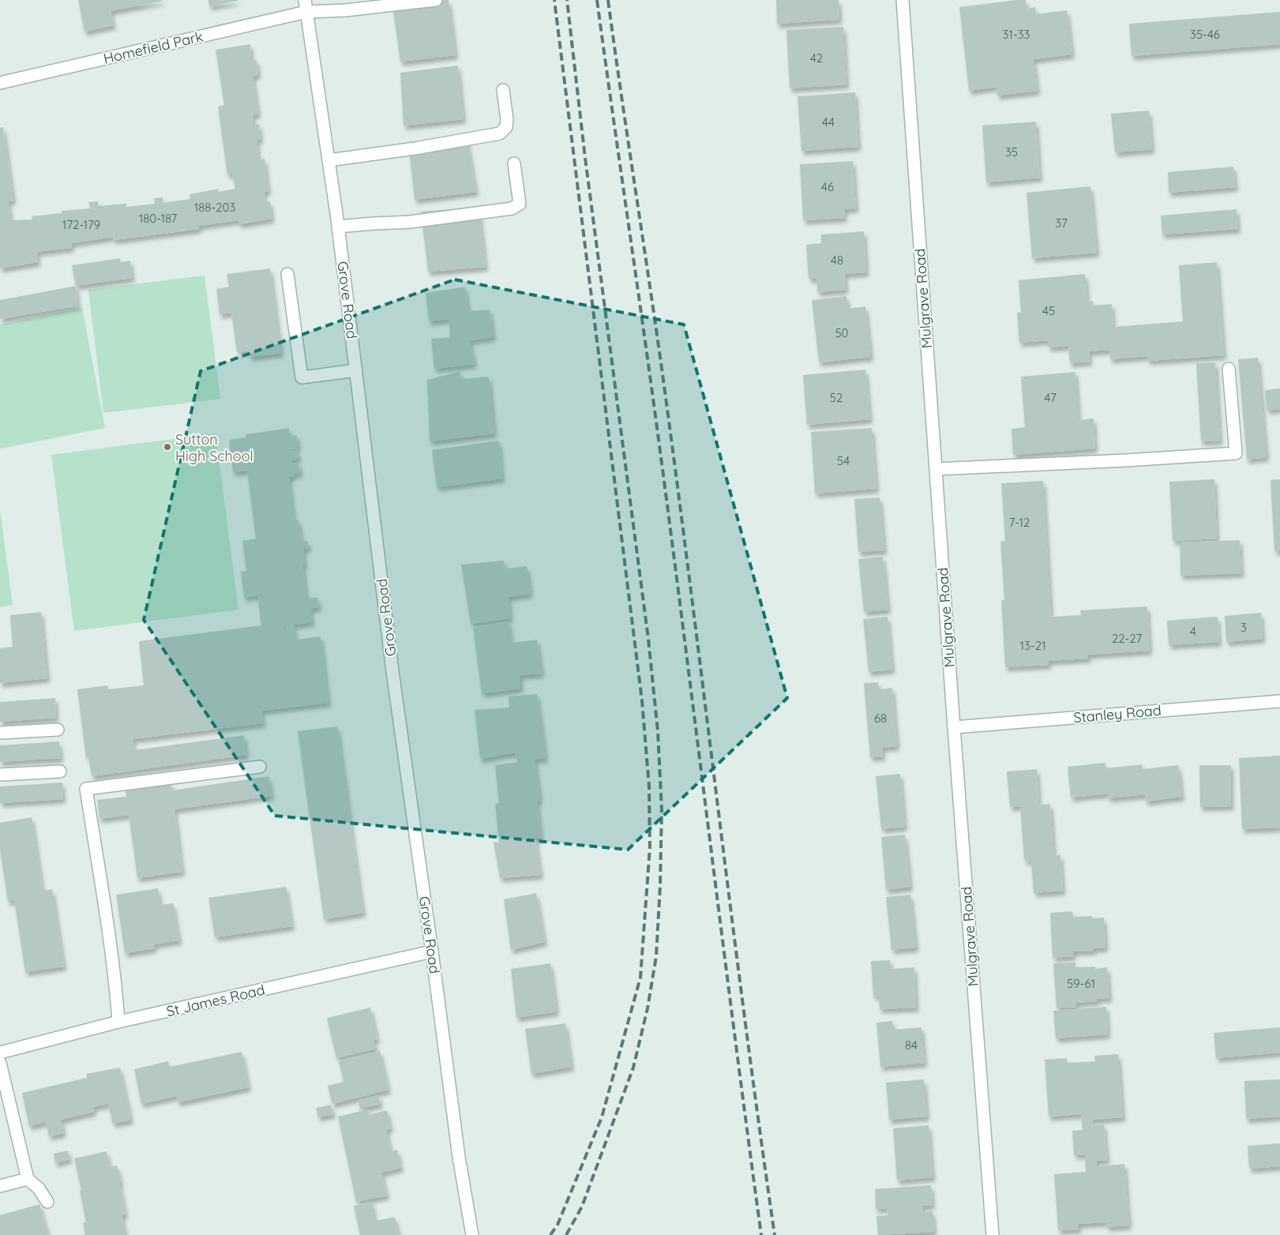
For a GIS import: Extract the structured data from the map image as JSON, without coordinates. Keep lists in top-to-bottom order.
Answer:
{
  "streets": {
    "street": [
      "Homefield Park",
      "Mulgrave Road",
      "Grove Road",
      "Stanley Road",
      "St James Road"
    ]
  },
  "crossings": [
    ["Homefield Park", "Grove Road"],
    ["Mulgrave Road", "Stanley Road"],
    ["Grove Road", "St James Road"]
  ],
  "places": ["Sutton High School"],
  "house_numbers": [
    "31-33",
    "35-46",
    "42",
    "44",
    "35",
    "46",
    "188-203",
    "180-187",
    "37",
    "172-179",
    "48",
    "45",
    "50",
    "52",
    "47",
    "54",
    "7-12",
    "3",
    "4",
    "22-27",
    "13-21",
    "68",
    "59-61",
    "84"
  ]
}
